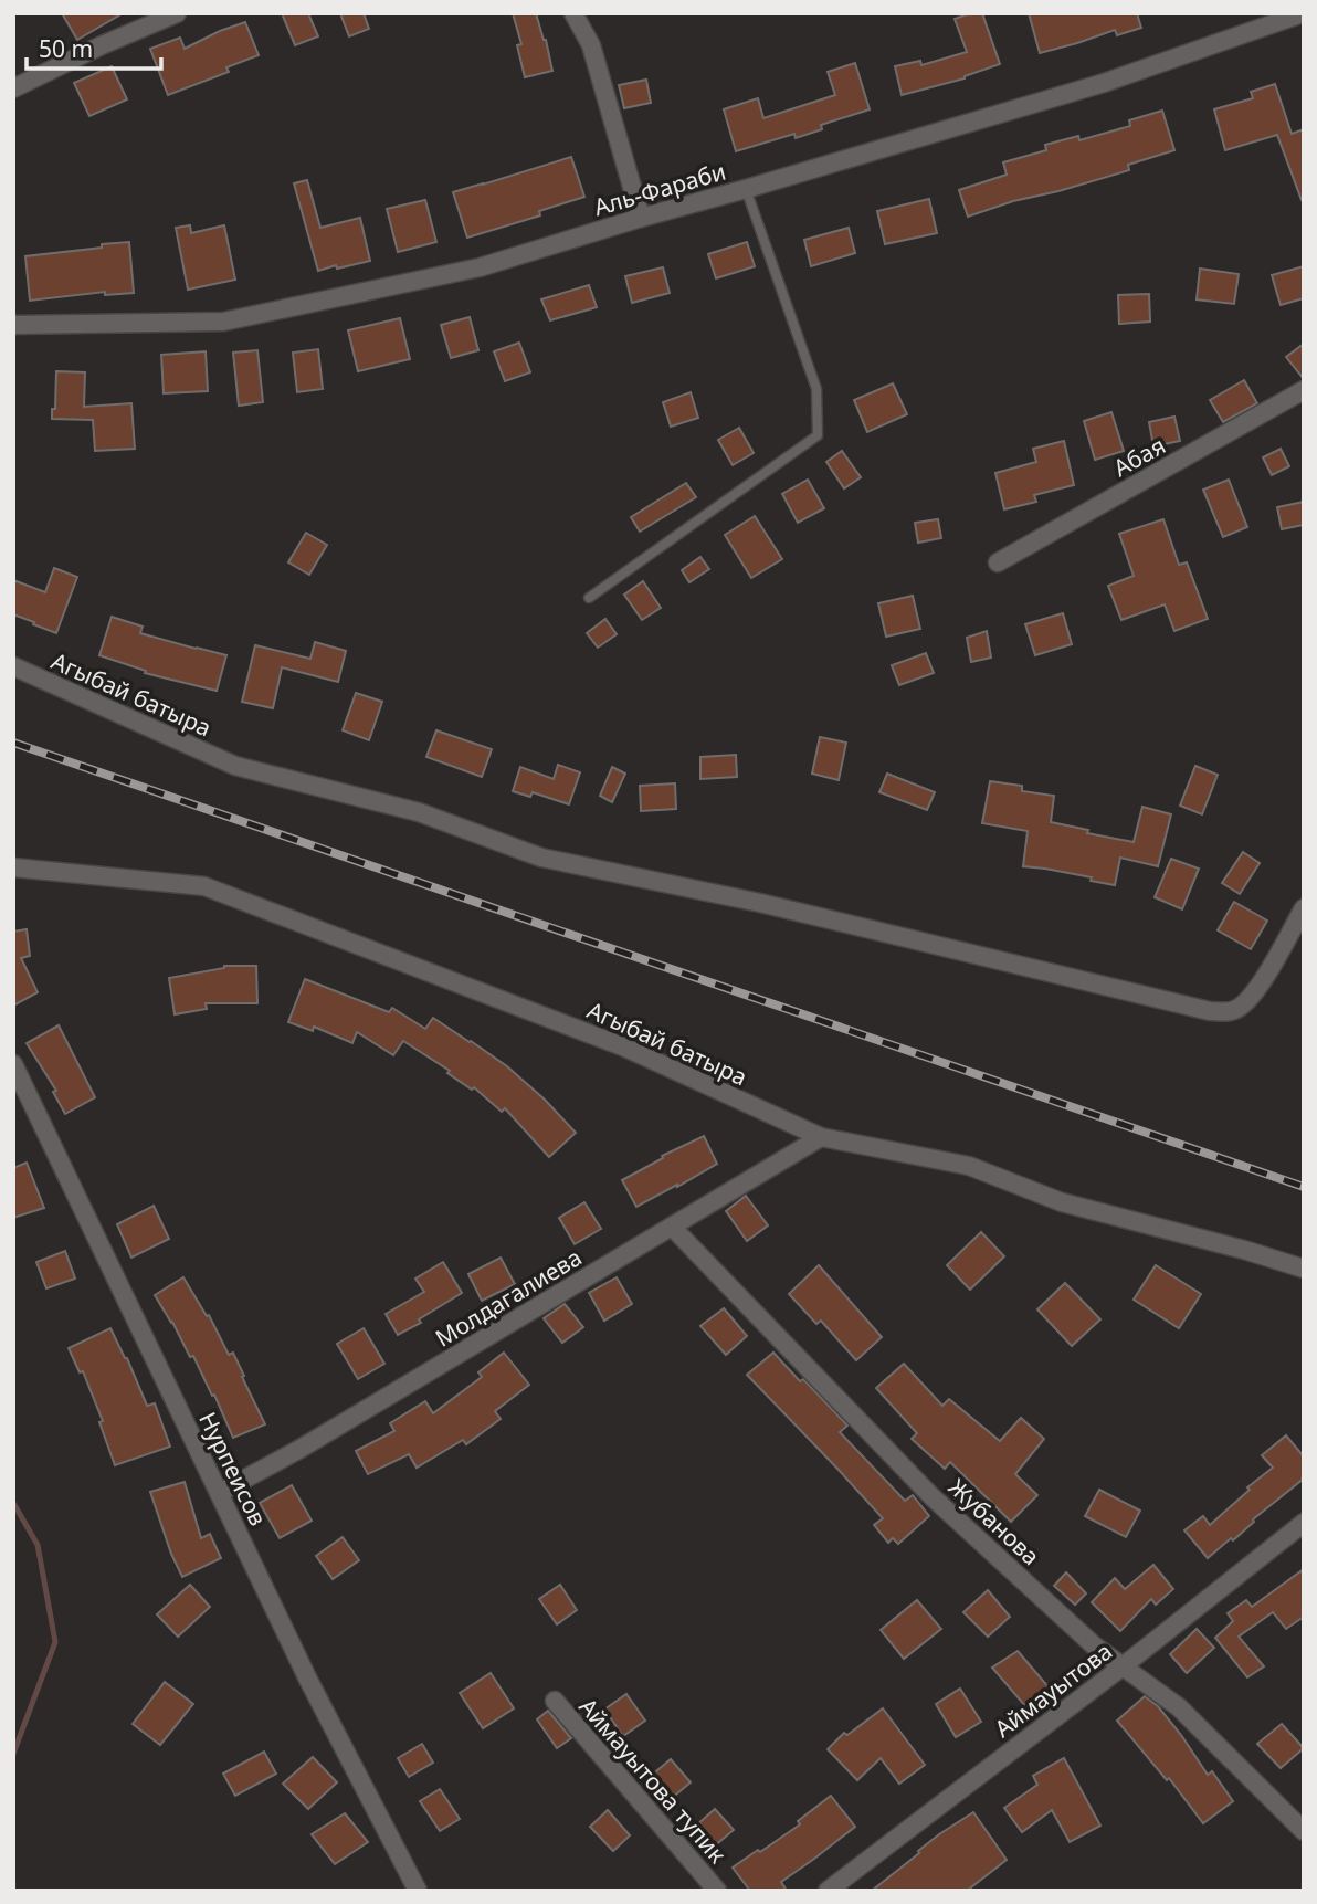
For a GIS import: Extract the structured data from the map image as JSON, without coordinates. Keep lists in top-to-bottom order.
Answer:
{
  "streets": {
    "street": [
      "Аль-Фараби",
      "Абая",
      "Агыбай батыра",
      "Молдагалиева",
      "Нурпеисов",
      "Жубанова",
      "Аймауытова",
      "Аймауытова тупик"
    ]
  },
  "crossings": [
    ["Агыбай батыра", "Молдагалиева"],
    ["Молдагалиева", "Нурпеисов"],
    ["Молдагалиева", "Жубанова"],
    ["Жубанова", "Аймауытова"]
  ],
  "scale_bar": "50 m"
}
